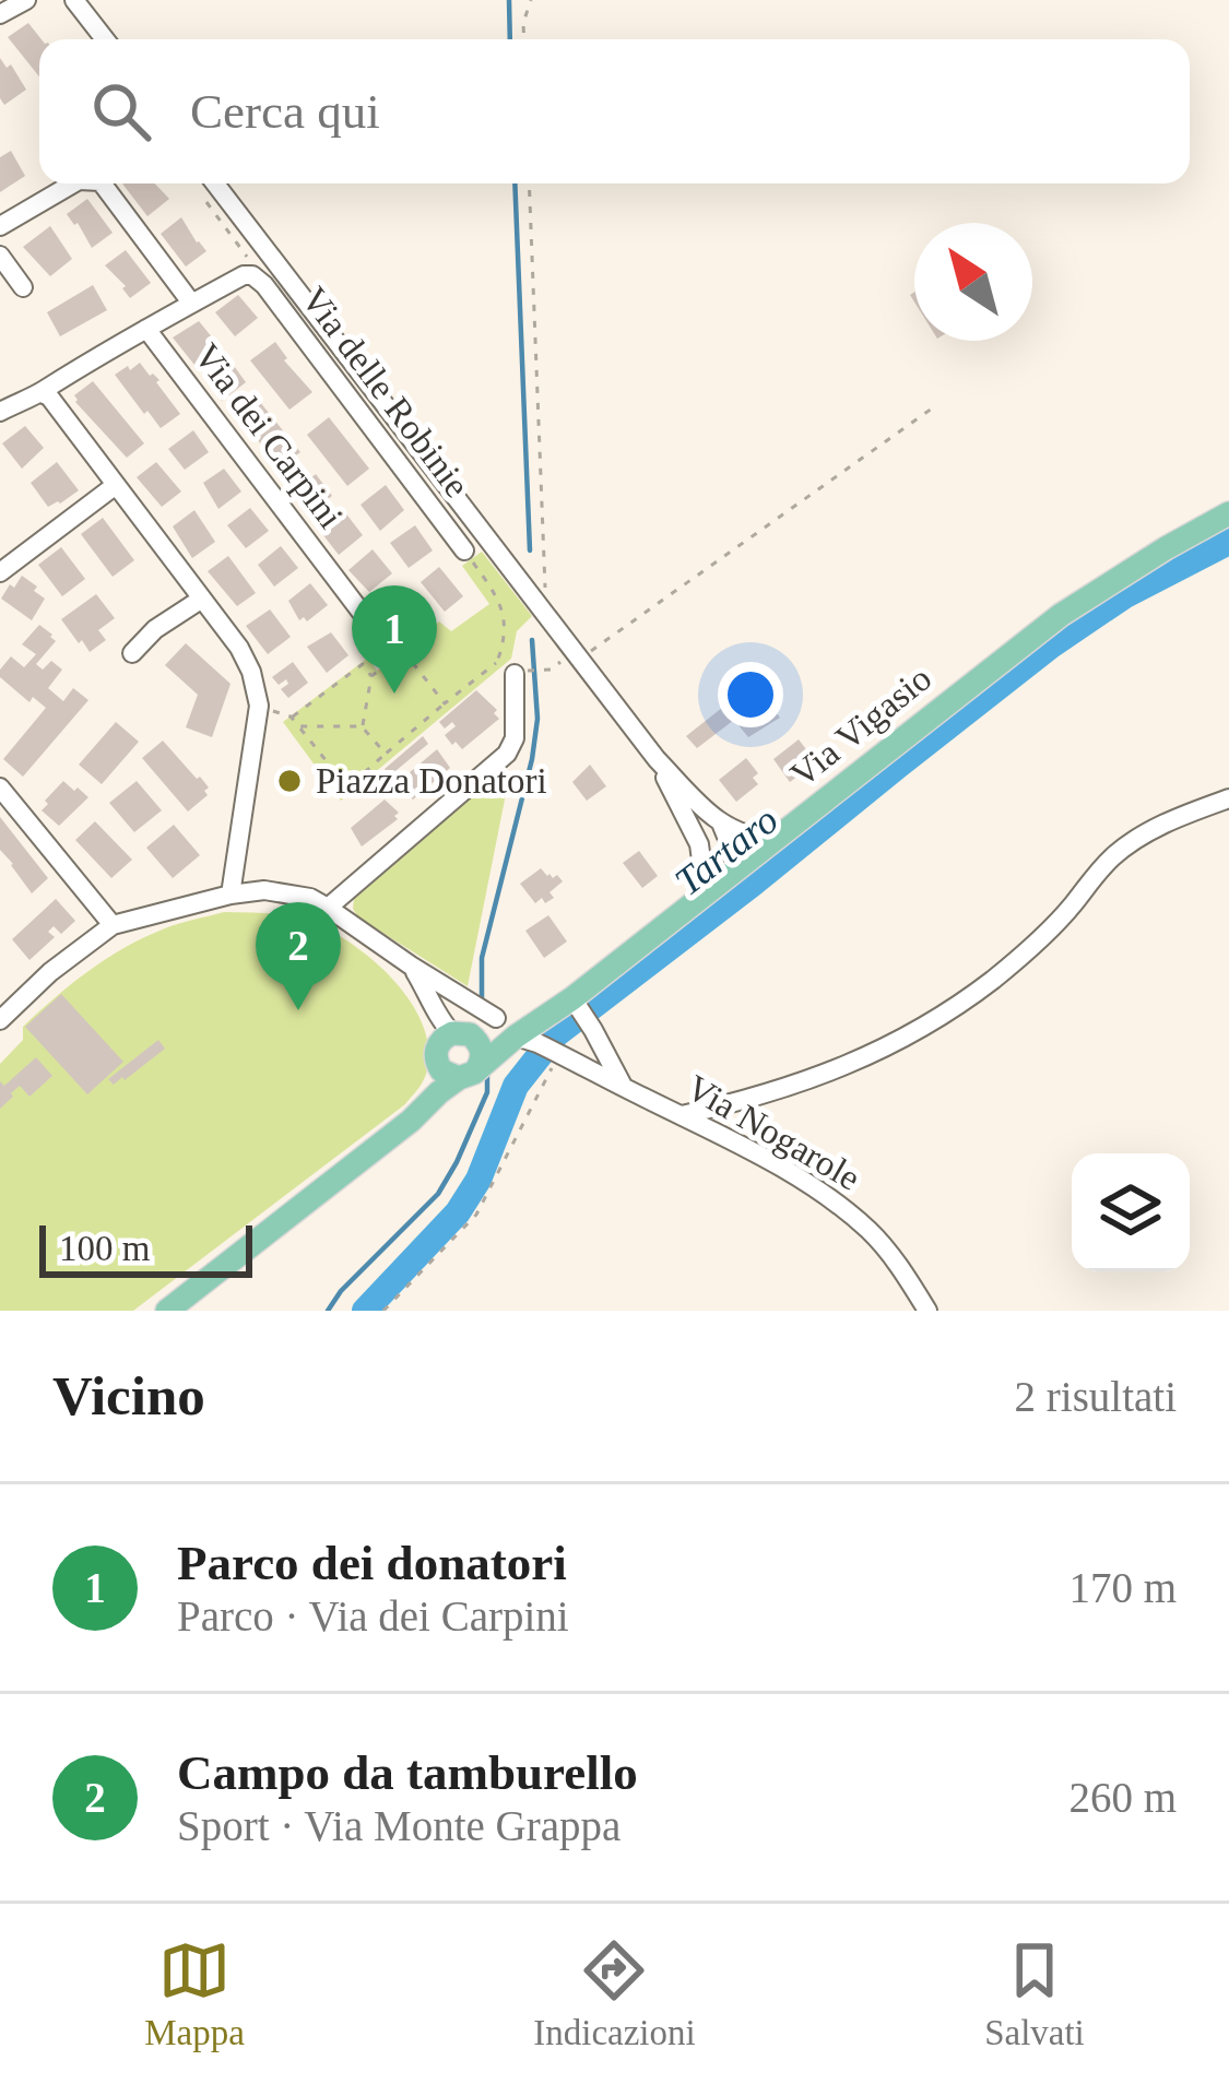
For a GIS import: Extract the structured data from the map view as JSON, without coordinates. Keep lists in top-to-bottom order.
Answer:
{
  "streets": {
    "main road": ["Via Vigasio"],
    "street": ["Via delle Robinie", "Via dei Carpini", "Via Nogarole"]
  },
  "crossings": [
    ["Via Vigasio", "Via Nogarole"]
  ],
  "water": ["Tartaro"],
  "places": ["Piazza Donatori"],
  "scale_bar": "100 m",
  "north": "top left",
  "page": {
    "search": "Cerca qui",
    "pins": ["1", "2"],
    "scale": "100 m",
    "heading": ["Vicino", "2 risultati"],
    "list": [
      {
        "mark": "1",
        "name": "Parco dei donatori",
        "note": "Parco · Via dei Carpini",
        "value": "170 m"
      },
      {
        "mark": "2",
        "name": "Campo da tamburello",
        "note": "Sport · Via Monte Grappa",
        "value": "260 m"
      }
    ],
    "nav": ["Mappa", "Indicazioni", "Salvati"]
  }
}
